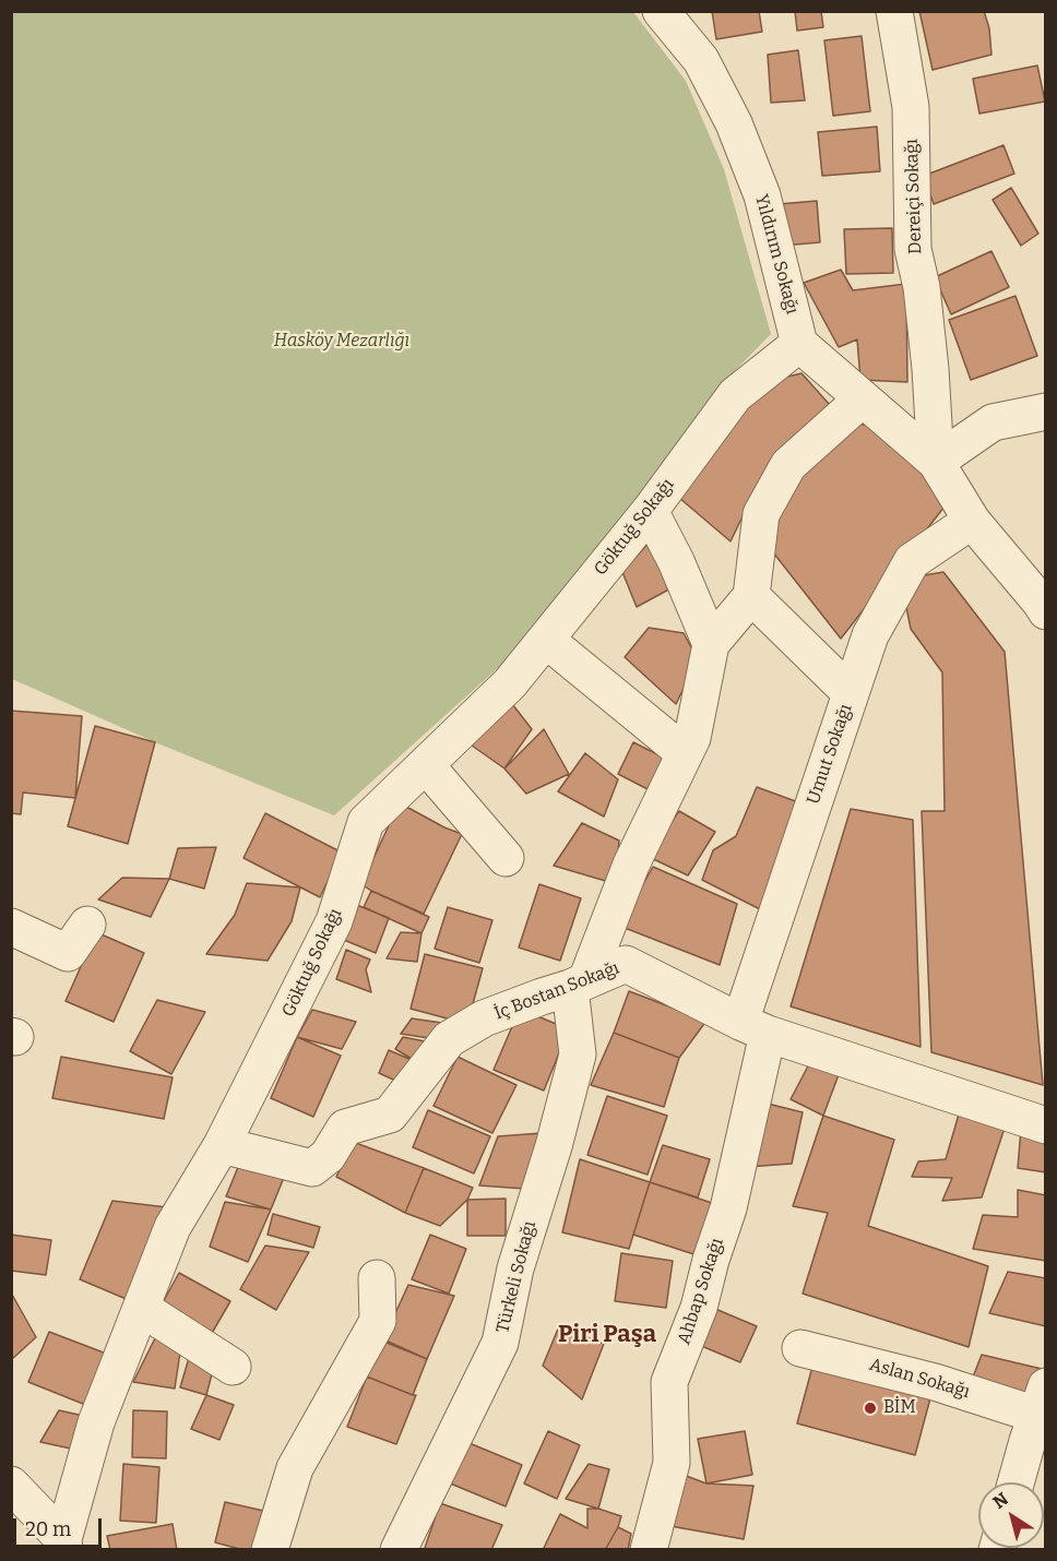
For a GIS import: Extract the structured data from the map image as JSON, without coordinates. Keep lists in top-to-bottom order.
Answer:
{
  "streets": {
    "street": [
      "Dereiçi Sokağı",
      "Yıldırım Sokağı",
      "Göktuğ Sokağı",
      "Umut Sokağı",
      "İç Bostan Sokağı",
      "Türkeli Sokağı",
      "Ahbap Sokağı",
      "Aslan Sokağı"
    ]
  },
  "crossings": [
    ["Yıldırım Sokağı", "Göktuğ Sokağı"],
    ["Göktuğ Sokağı", "İç Bostan Sokağı"],
    ["Umut Sokağı", "İç Bostan Sokağı"],
    ["Umut Sokağı", "Ahbap Sokağı"],
    ["İç Bostan Sokağı", "Türkeli Sokağı"],
    ["İç Bostan Sokağı", "Ahbap Sokağı"]
  ],
  "districts": ["Piri Paşa"],
  "parks": ["Hasköy Mezarlığı"],
  "places": ["BİM"],
  "scale_bar": "20 m",
  "north": "top left"
}
